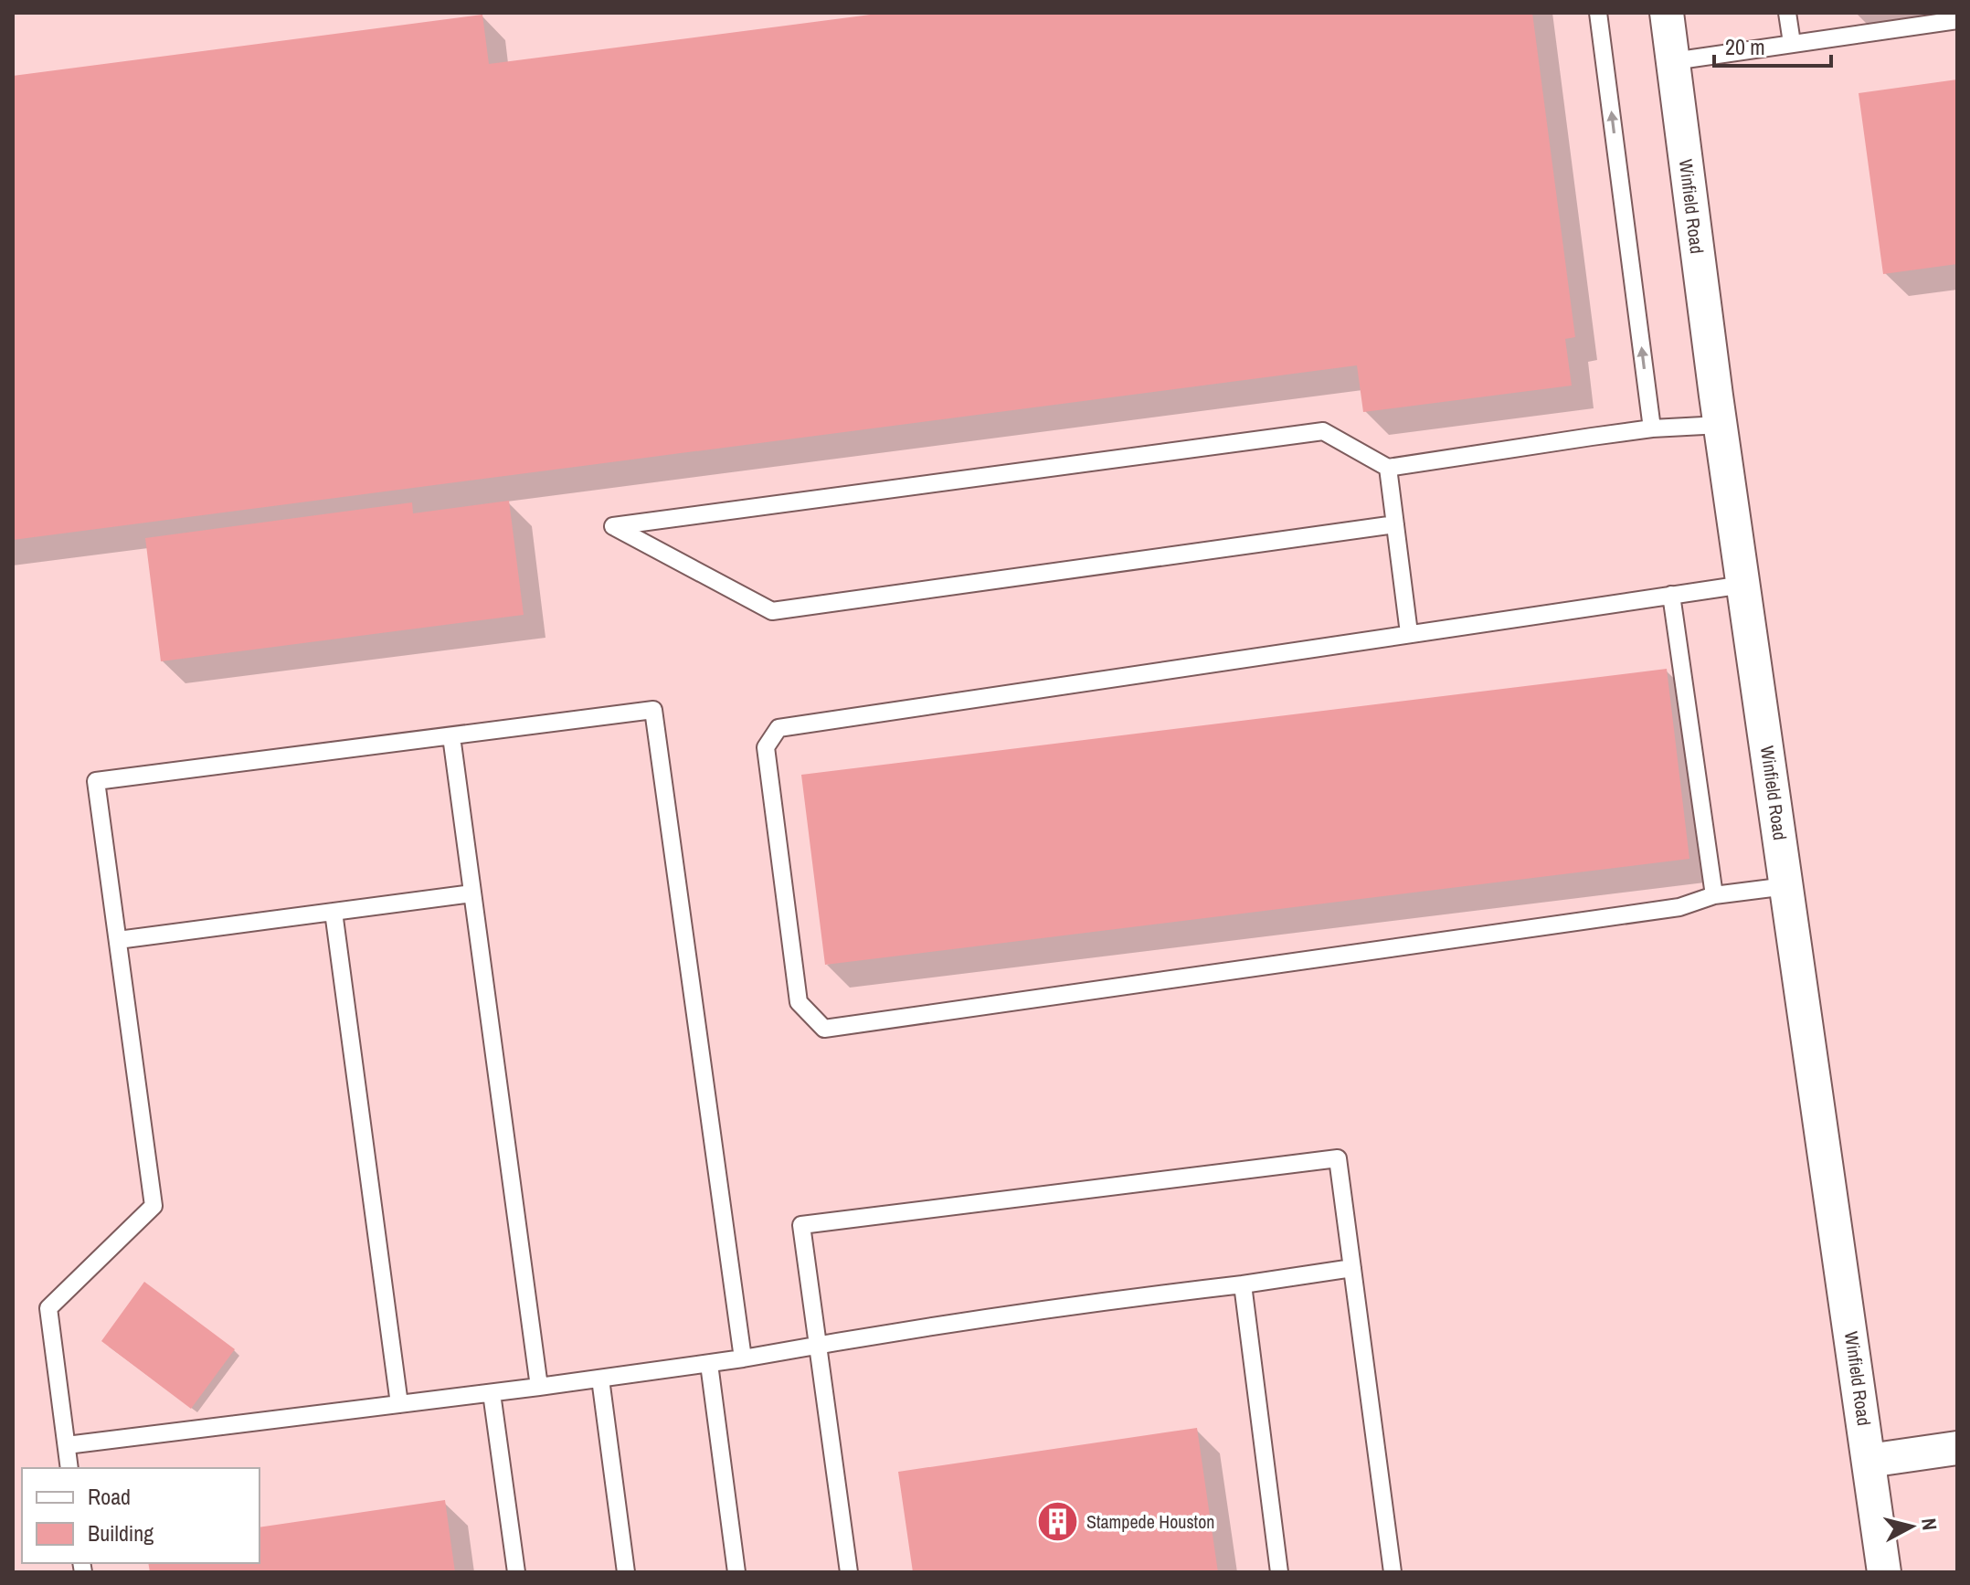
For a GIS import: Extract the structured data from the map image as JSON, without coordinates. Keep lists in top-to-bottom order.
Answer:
{
  "streets": {
    "street": ["Winfield Road"]
  },
  "places": {
    "building": ["Stampede Houston"]
  },
  "legend": ["Road", "Building"],
  "scale_bar": "20 m",
  "north": "right"
}
